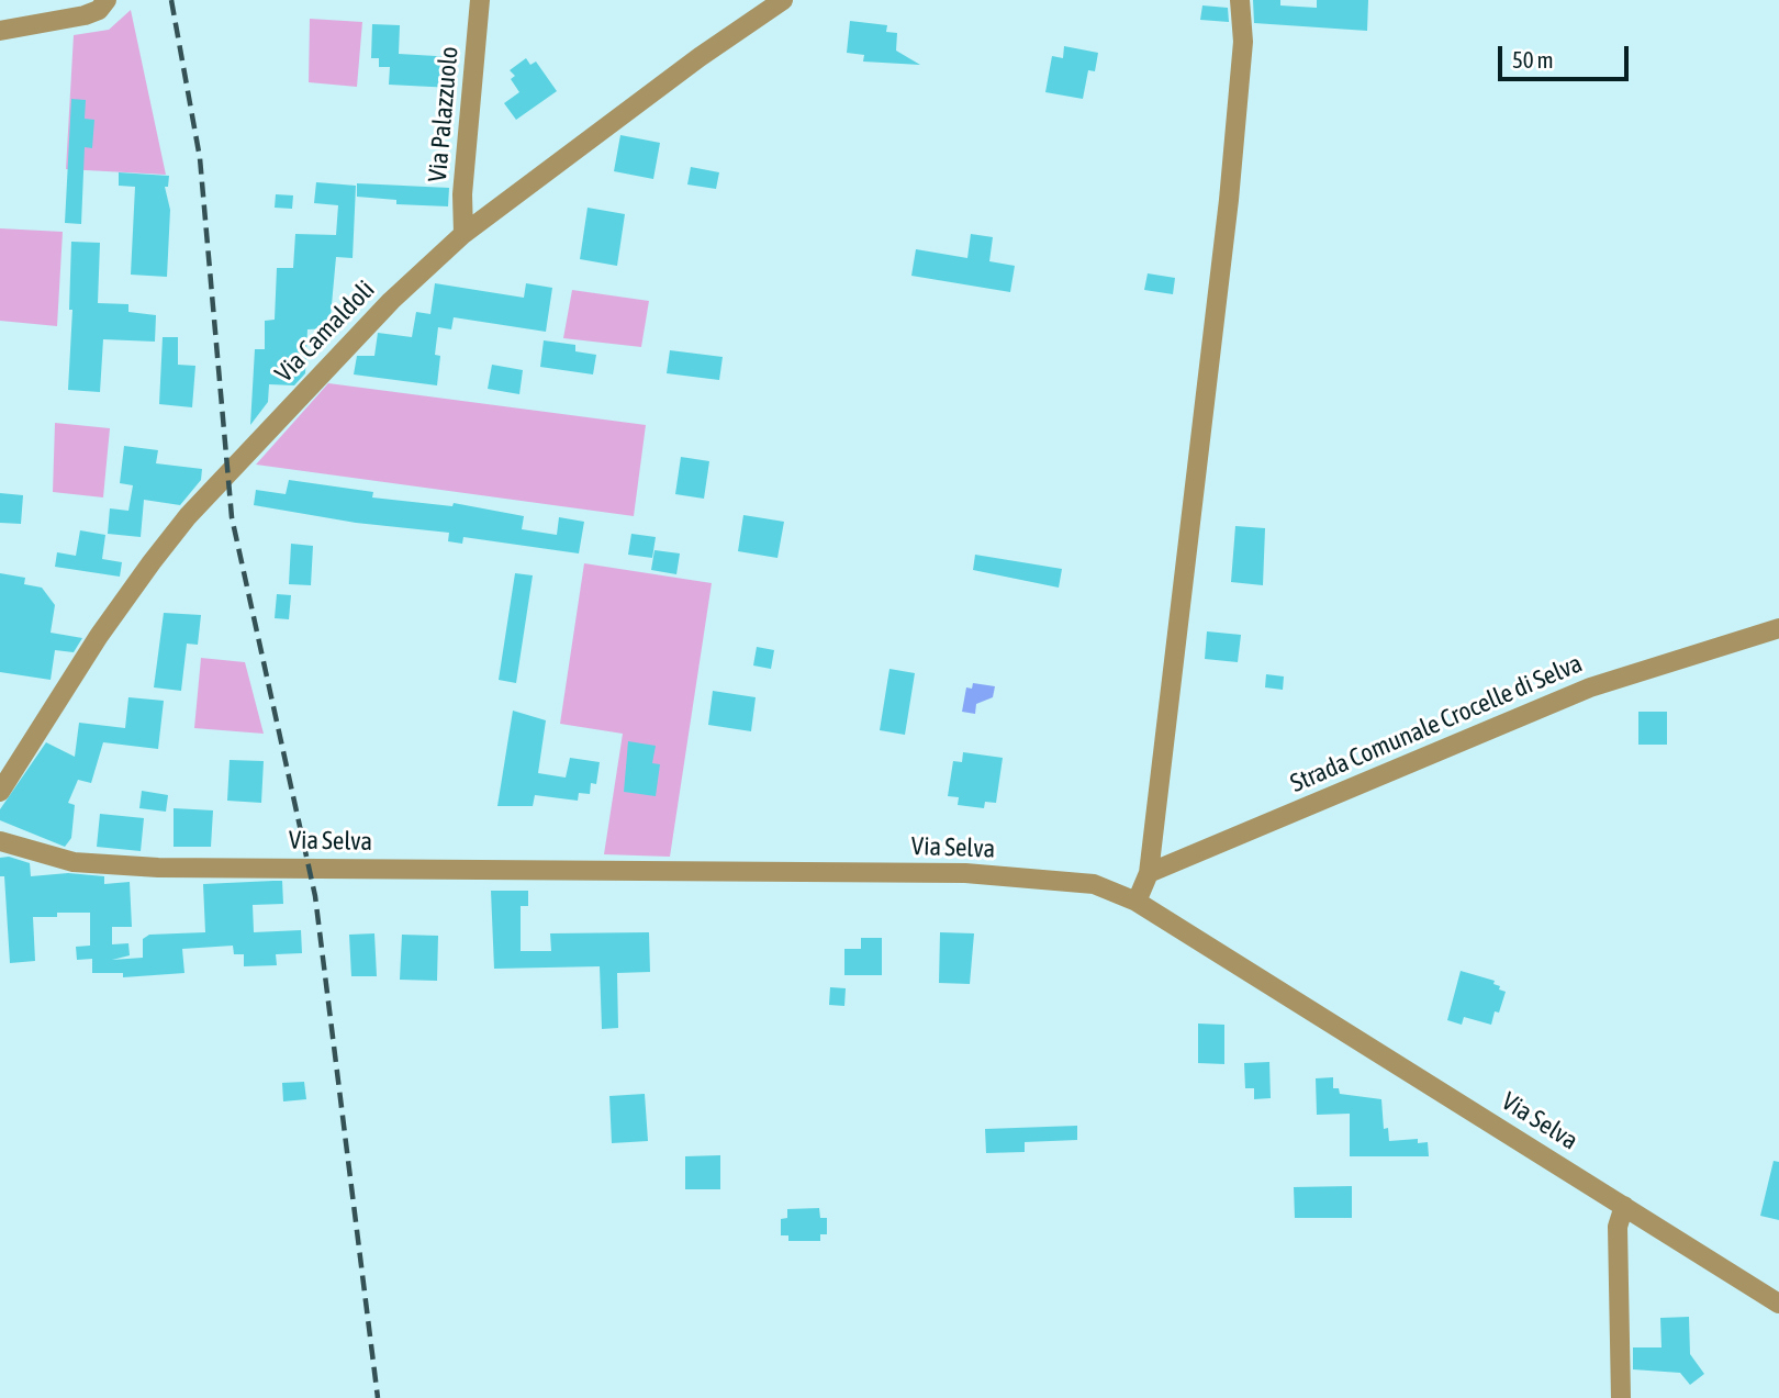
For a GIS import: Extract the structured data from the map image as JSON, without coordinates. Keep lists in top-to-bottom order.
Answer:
{
  "streets": {
    "street": [
      "Via Palazzuolo",
      "Via Camaldoli",
      "Strada Comunale Crocelle di Selva",
      "Via Selva"
    ]
  },
  "crossings": [
    ["Via Palazzuolo", "Via Camaldoli"]
  ],
  "scale_bar": "50 m"
}
